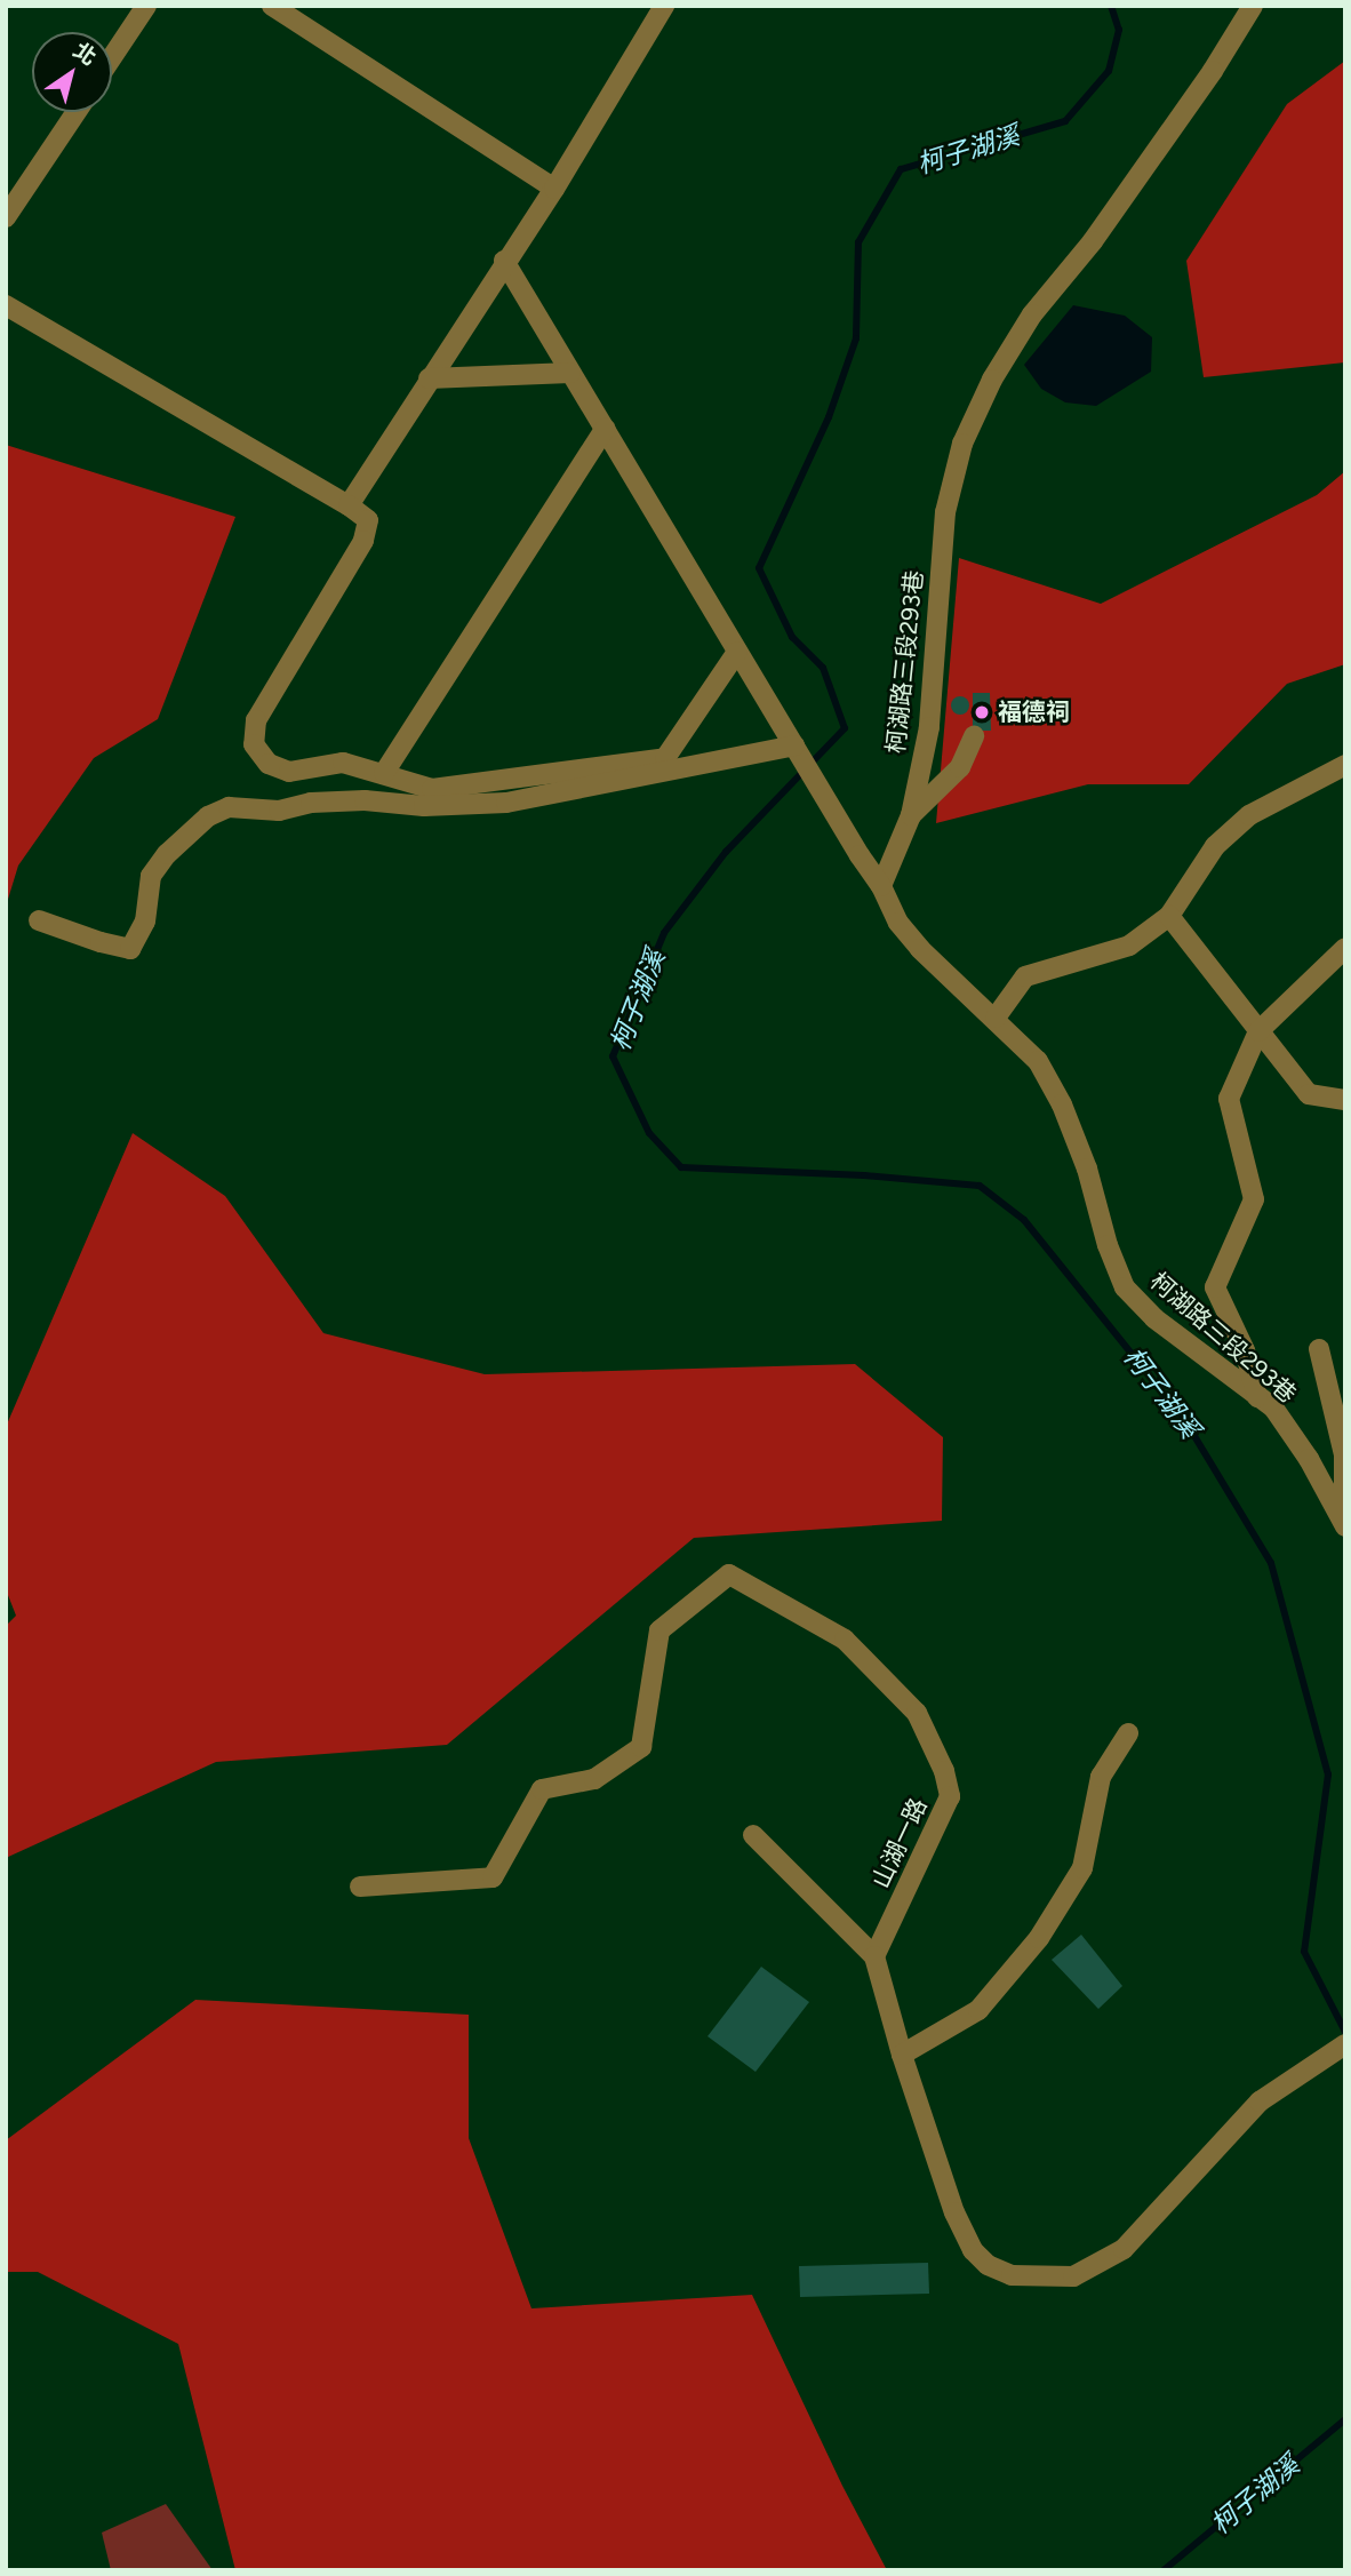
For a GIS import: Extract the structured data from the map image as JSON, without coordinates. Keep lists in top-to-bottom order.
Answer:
{
  "streets": {
    "street": ["柯湖路三段293巷", "山湖一路"]
  },
  "water": ["柯子湖溪"],
  "places": ["福德祠"],
  "north": "top right"
}
